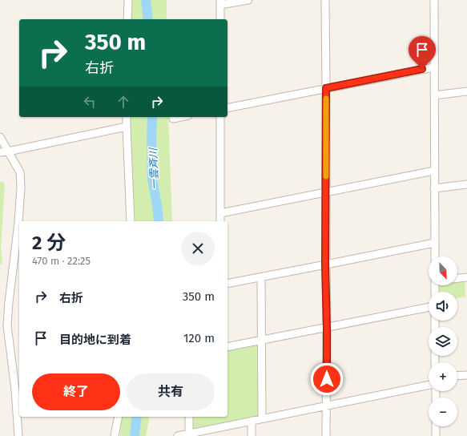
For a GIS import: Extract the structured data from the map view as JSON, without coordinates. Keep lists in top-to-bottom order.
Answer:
{
  "water": ["一雲斉川"],
  "north": "bottom right",
  "page": {
    "turn": ["350 m", "右折"],
    "heading": ["2 分", "470 m · 22:25"],
    "map_buttons": ["+", "−"],
    "list": [
      {
        "name": "右折",
        "value": "350 m"
      },
      {
        "name": "目的地に到着",
        "value": "120 m"
      }
    ],
    "buttons": ["終了", "共有"]
  }
}
